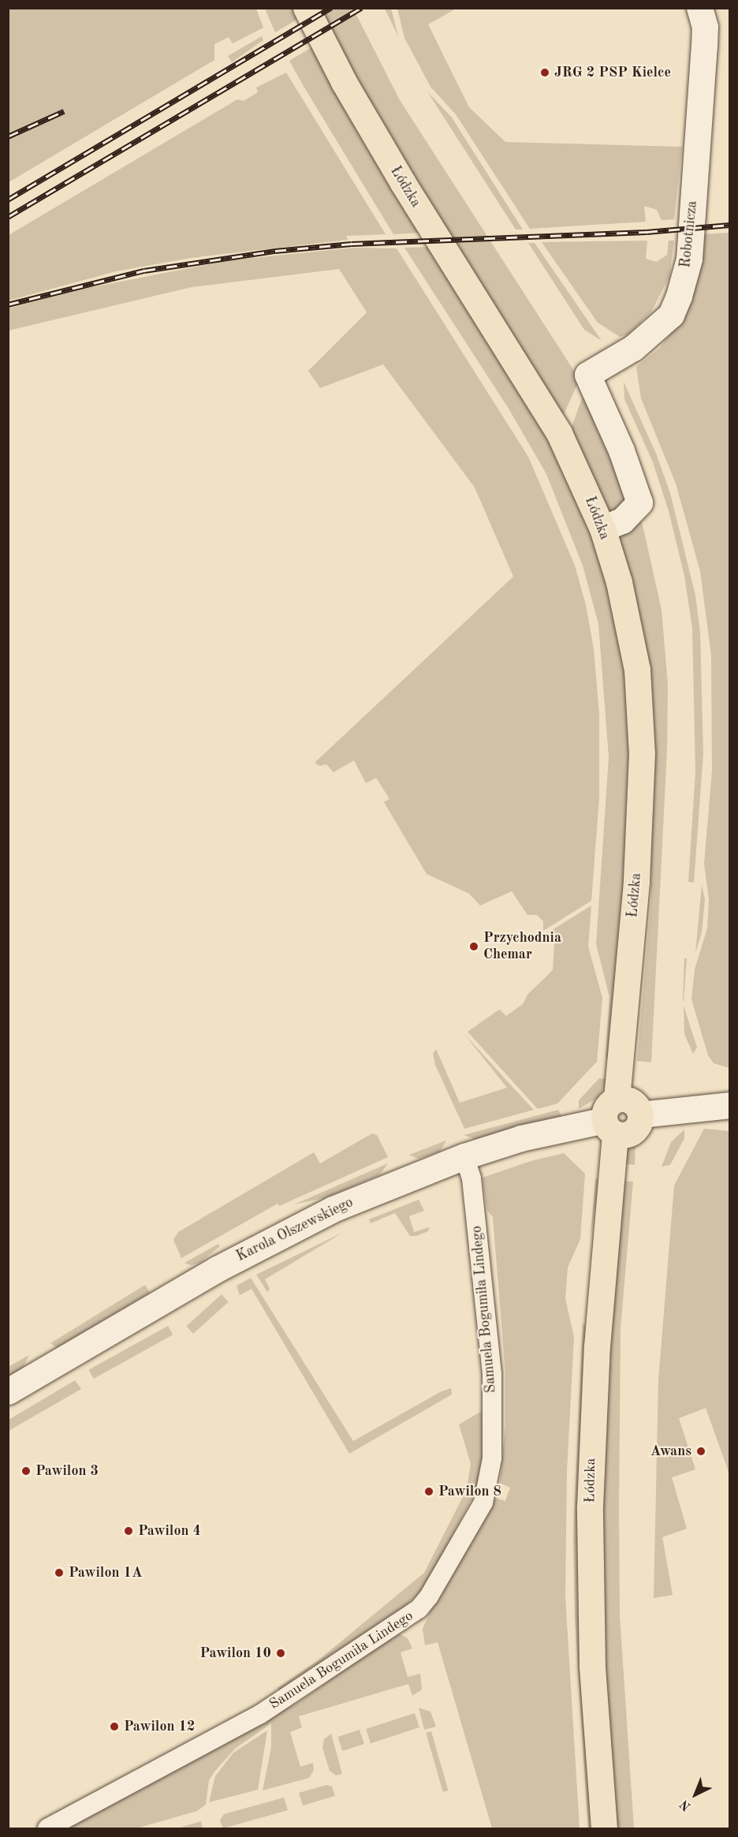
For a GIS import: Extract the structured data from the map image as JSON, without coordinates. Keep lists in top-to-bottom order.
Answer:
{
  "streets": {
    "main road": ["Łódzka"],
    "street": ["Robotnicza", "Karola Olszewskiego", "Samuela Bogumiła Lindego"]
  },
  "crossings": [
    ["Łódzka", "Robotnicza"],
    ["Łódzka", "Karola Olszewskiego"],
    ["Karola Olszewskiego", "Samuela Bogumiła Lindego"]
  ],
  "places": [
    "JRG 2 PSP Kielce",
    "Przychodnia Chemar",
    "Awans",
    "Pawilon 3",
    "Pawilon 8",
    "Pawilon 4",
    "Pawilon 1A",
    "Pawilon 10",
    "Pawilon 12"
  ],
  "north": "bottom left"
}
